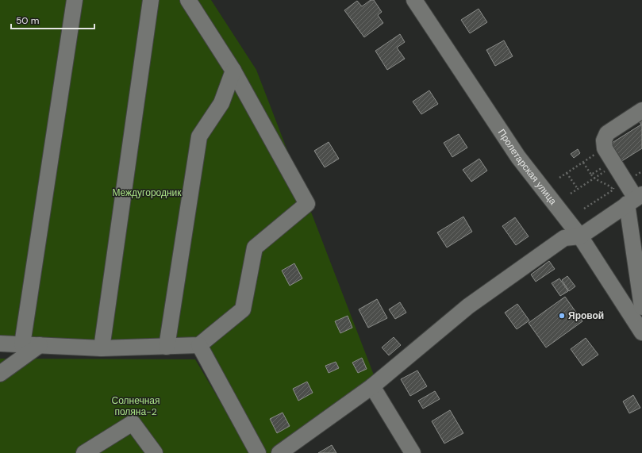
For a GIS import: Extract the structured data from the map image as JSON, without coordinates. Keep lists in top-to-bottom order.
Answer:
{
  "streets": {
    "street": ["Пролетарская улица"]
  },
  "parks": ["Междугородник", "Солнечная поляна-2"],
  "places": ["Яровой"],
  "scale_bar": "50 m"
}
